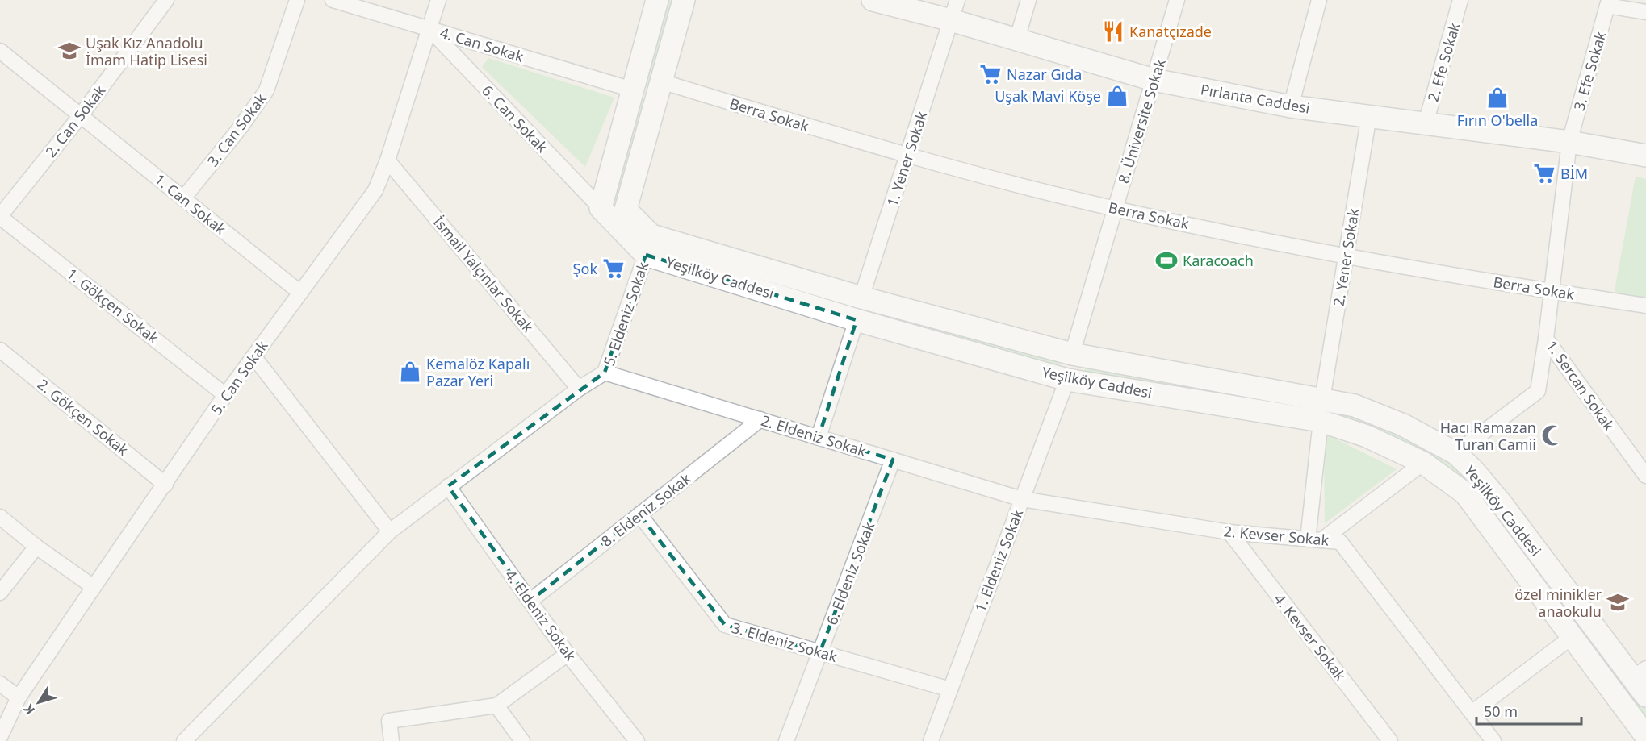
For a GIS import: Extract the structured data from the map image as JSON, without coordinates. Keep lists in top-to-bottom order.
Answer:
{
  "streets": {
    "street": [
      "4. Can Sokak",
      "2. Efe Sokak",
      "3. Efe Sokak",
      "Pırlanta Caddesi",
      "Berra Sokak",
      "6. Can Sokak",
      "2. Can Sokak",
      "8. Üniversite Sokak",
      "3. Can Sokak",
      "1. Yener Sokak",
      "1. Can Sokak",
      "2. Yener Sokak",
      "İsmail Yalçınlar Sokak",
      "Yeşilköy Caddesi",
      "1. Gökçen Sokak",
      "5. Eldeniz Sokak",
      "5. Can Sokak",
      "1. Sercan Sokak",
      "2. Gökçen Sokak",
      "2. Eldeniz Sokak",
      "8. Eldeniz Sokak",
      "2. Kevser Sokak",
      "1. Eldeniz Sokak",
      "6. Eldeniz Sokak",
      "4. Eldeniz Sokak",
      "4. Kevser Sokak",
      "3. Eldeniz Sokak"
    ]
  },
  "crossings": [
    ["4. Can Sokak", "6. Can Sokak"],
    ["4. Can Sokak", "5. Can Sokak"],
    ["2. Efe Sokak", "Pırlanta Caddesi"],
    ["3. Efe Sokak", "Pırlanta Caddesi"],
    ["3. Efe Sokak", "1. Sercan Sokak"],
    ["Pırlanta Caddesi", "8. Üniversite Sokak"],
    ["Pırlanta Caddesi", "1. Yener Sokak"],
    ["Pırlanta Caddesi", "2. Yener Sokak"],
    ["Pırlanta Caddesi", "1. Sercan Sokak"],
    ["Berra Sokak", "8. Üniversite Sokak"],
    ["Berra Sokak", "1. Yener Sokak"],
    ["Berra Sokak", "2. Yener Sokak"],
    ["Berra Sokak", "1. Sercan Sokak"],
    ["6. Can Sokak", "Yeşilköy Caddesi"],
    ["6. Can Sokak", "5. Can Sokak"],
    ["2. Can Sokak", "1. Can Sokak"],
    ["2. Can Sokak", "1. Gökçen Sokak"],
    ["8. Üniversite Sokak", "Yeşilköy Caddesi"],
    ["3. Can Sokak", "1. Can Sokak"],
    ["1. Yener Sokak", "Yeşilköy Caddesi"],
    ["1. Can Sokak", "5. Can Sokak"],
    ["2. Yener Sokak", "Yeşilköy Caddesi"],
    ["İsmail Yalçınlar Sokak", "5. Can Sokak"],
    ["Yeşilköy Caddesi", "5. Eldeniz Sokak"],
    ["Yeşilköy Caddesi", "1. Eldeniz Sokak"],
    ["1. Gökçen Sokak", "5. Can Sokak"],
    ["5. Eldeniz Sokak", "2. Eldeniz Sokak"],
    ["5. Can Sokak", "2. Gökçen Sokak"],
    ["2. Eldeniz Sokak", "8. Eldeniz Sokak"],
    ["2. Eldeniz Sokak", "2. Kevser Sokak"],
    ["2. Eldeniz Sokak", "1. Eldeniz Sokak"],
    ["2. Eldeniz Sokak", "6. Eldeniz Sokak"],
    ["8. Eldeniz Sokak", "4. Eldeniz Sokak"],
    ["8. Eldeniz Sokak", "3. Eldeniz Sokak"],
    ["2. Kevser Sokak", "1. Eldeniz Sokak"],
    ["2. Kevser Sokak", "4. Kevser Sokak"],
    ["1. Eldeniz Sokak", "3. Eldeniz Sokak"],
    ["6. Eldeniz Sokak", "3. Eldeniz Sokak"]
  ],
  "places": {
    "restaurant": ["Kanatçızade"],
    "school or university": ["Uşak Kız Anadolu İmam Hatip Lisesi", "özel minikler anaokulu"],
    "supermarket": ["Nazar Gıda", "BİM", "Şok"],
    "shop": ["Uşak Mavi Köşe", "Fırın O'bella", "Kemalöz Kapalı Pazar Yeri"],
    "sports": ["Karacoach"],
    "mosque": ["Hacı Ramazan Turan Camii"]
  },
  "scale_bar": "50 m",
  "north": "bottom left"
}
